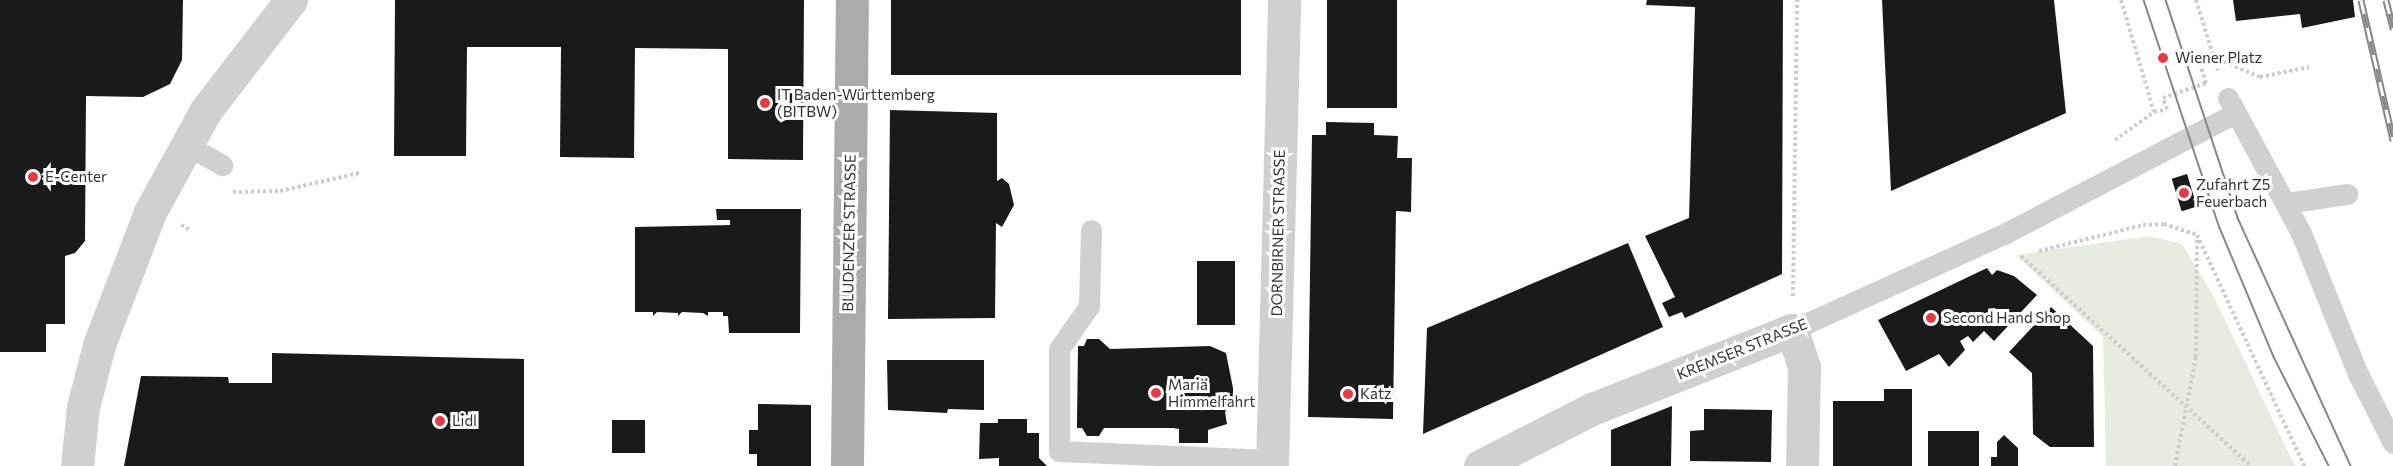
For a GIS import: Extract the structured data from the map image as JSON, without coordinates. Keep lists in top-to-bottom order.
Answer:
{
  "streets": {
    "main road": ["BLUDENZER STRASSE"],
    "street": ["DORNBIRNER STRASSE", "KREMSER STRASSE"]
  },
  "places": [
    "Wiener Platz",
    "IT Baden-Württemberg (BITBW)",
    "E-Center",
    "Zufahrt Z5 Feuerbach",
    "Second Hand Shop",
    "Mariä Himmelfahrt",
    "Katz",
    "Lidl"
  ]
}
